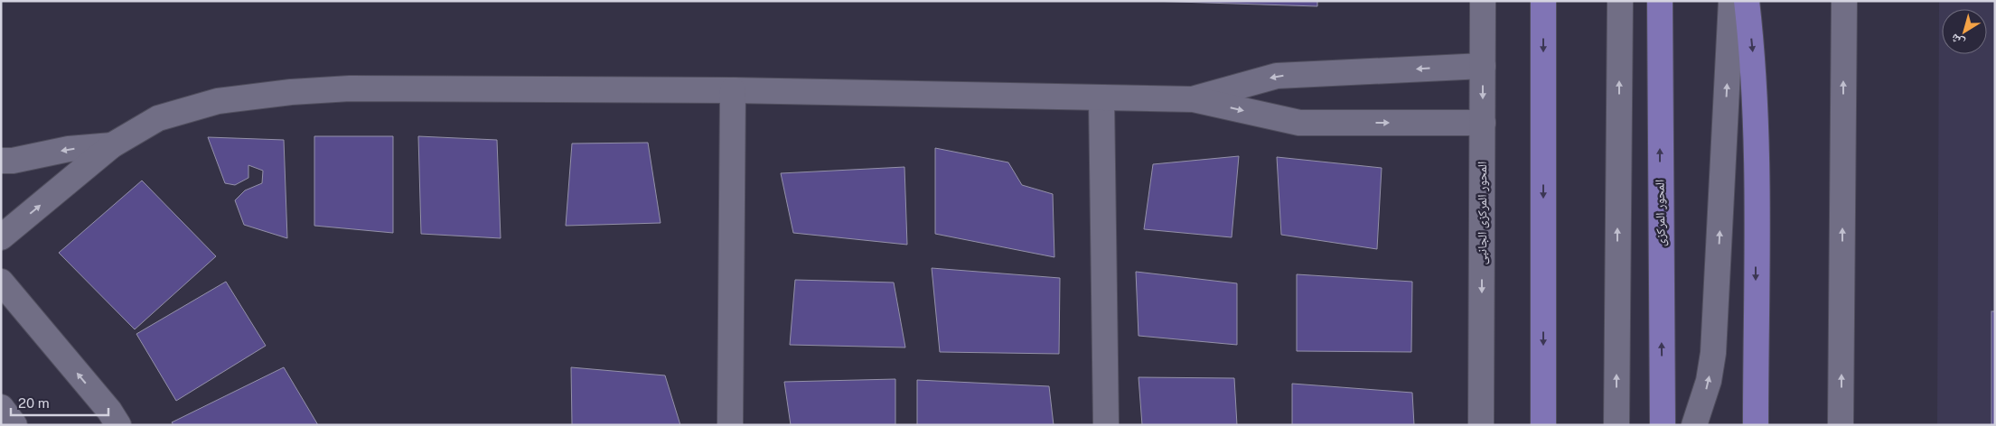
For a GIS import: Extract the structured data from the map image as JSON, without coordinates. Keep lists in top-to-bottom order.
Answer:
{
  "streets": {
    "highway": ["المحور المركزى"],
    "street": ["المحور المركزى الجانبى"]
  },
  "scale_bar": "20 m",
  "north": "bottom left"
}
